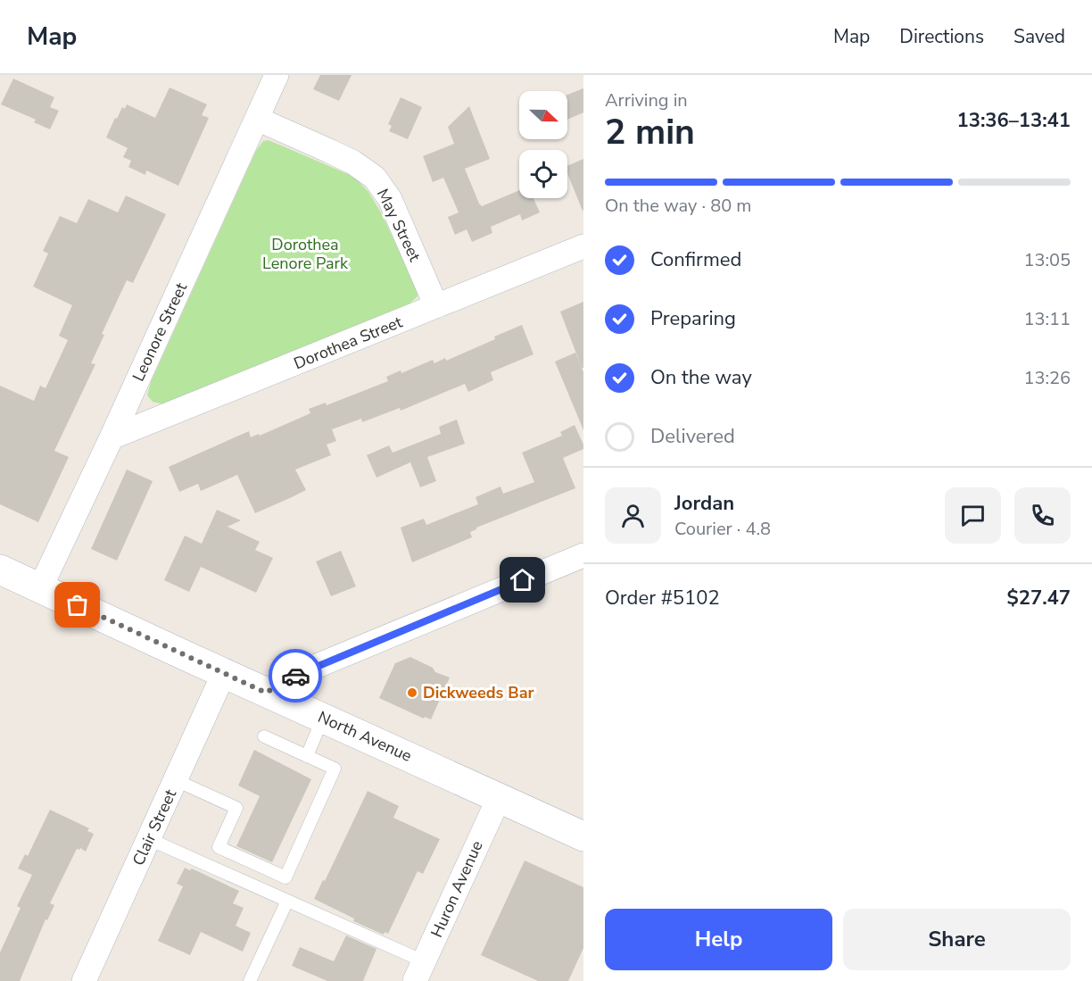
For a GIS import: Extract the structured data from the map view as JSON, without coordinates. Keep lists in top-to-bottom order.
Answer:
{
  "streets": {
    "main road": ["North Avenue"],
    "street": [
      "May Street",
      "Leonore Street",
      "Dorothea Street",
      "Clair Street",
      "Huron Avenue"
    ]
  },
  "crossings": [
    ["May Street", "Leonore Street"],
    ["May Street", "Dorothea Street"],
    ["Leonore Street", "Dorothea Street"],
    ["Leonore Street", "North Avenue"],
    ["North Avenue", "Clair Street"],
    ["North Avenue", "Huron Avenue"]
  ],
  "parks": ["Dorothea Lenore Park"],
  "places": ["Dickweeds Bar"],
  "north": "right",
  "page": {
    "header": "Map",
    "nav": ["Map", "Directions", "Saved"],
    "heading": ["2 min", "Arriving in", "13:36–13:41"],
    "panel": [
      "Jordan",
      "Courier · 4.8",
      "Order #5102",
      "$27.47"
    ],
    "bar": "On the way · 80 m",
    "list": [
      ["Confirmed", "13:05"],
      ["Preparing", "13:11"],
      ["On the way", "13:26"],
      "Delivered"
    ],
    "buttons": ["Help", "Share"]
  }
}
